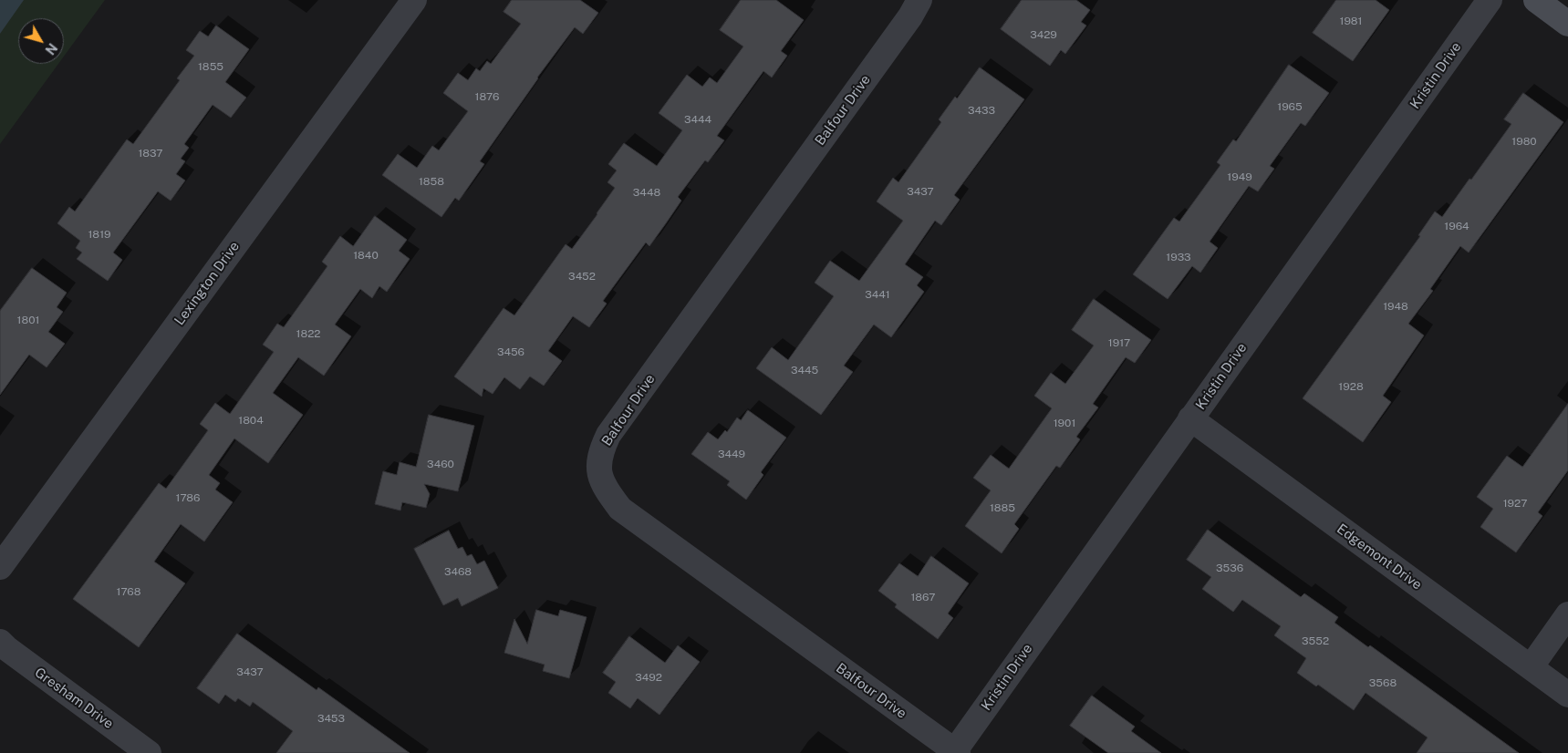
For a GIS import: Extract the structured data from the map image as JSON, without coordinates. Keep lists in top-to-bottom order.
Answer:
{
  "streets": {
    "street": [
      "Kristin Drive",
      "Balfour Drive",
      "Lexington Drive",
      "Edgemont Drive",
      "Gresham Drive"
    ]
  },
  "crossings": [
    ["Kristin Drive", "Balfour Drive"],
    ["Kristin Drive", "Edgemont Drive"]
  ],
  "house_numbers": [
    "1981",
    "3429",
    "1855",
    "1876",
    "1965",
    "3433",
    "3444",
    "1980",
    "1837",
    "1949",
    "1858",
    "3437",
    "3448",
    "1964",
    "1819",
    "1840",
    "1933",
    "3452",
    "3441",
    "1948",
    "1801",
    "1822",
    "1917",
    "3456",
    "3445",
    "1928",
    "1804",
    "1901",
    "3449",
    "3460",
    "1786",
    "1927",
    "1885",
    "3536",
    "3468",
    "1768",
    "1867",
    "3552",
    "3437",
    "3492",
    "3568",
    "3453"
  ],
  "north": "bottom right"
}
